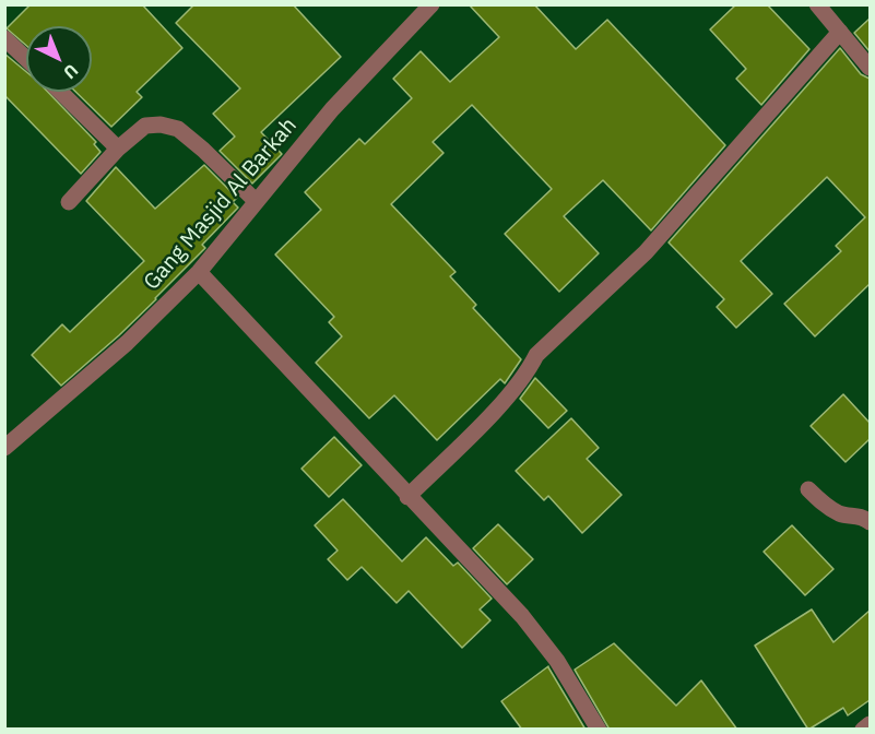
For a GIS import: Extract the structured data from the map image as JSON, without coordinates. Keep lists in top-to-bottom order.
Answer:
{
  "streets": {
    "street": ["Gang Masjid Al Barkah"]
  },
  "north": "bottom right"
}
